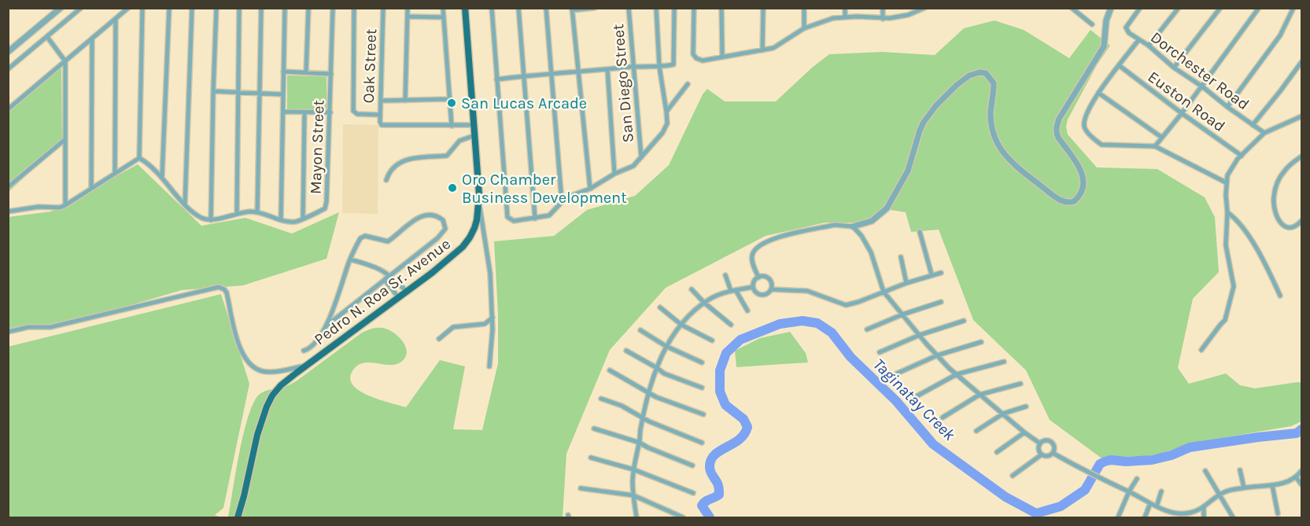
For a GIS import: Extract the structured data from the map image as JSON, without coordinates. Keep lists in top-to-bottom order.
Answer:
{
  "streets": {
    "main road": ["Pedro N. Roa Sr. Avenue"],
    "street": [
      "Oak Street",
      "Dorchester Road",
      "San Diego Street",
      "Euston Road",
      "Mayon Street"
    ]
  },
  "water": ["Taginatay Creek"],
  "places": ["San Lucas Arcade", "Oro Chamber Business Development"]
}
